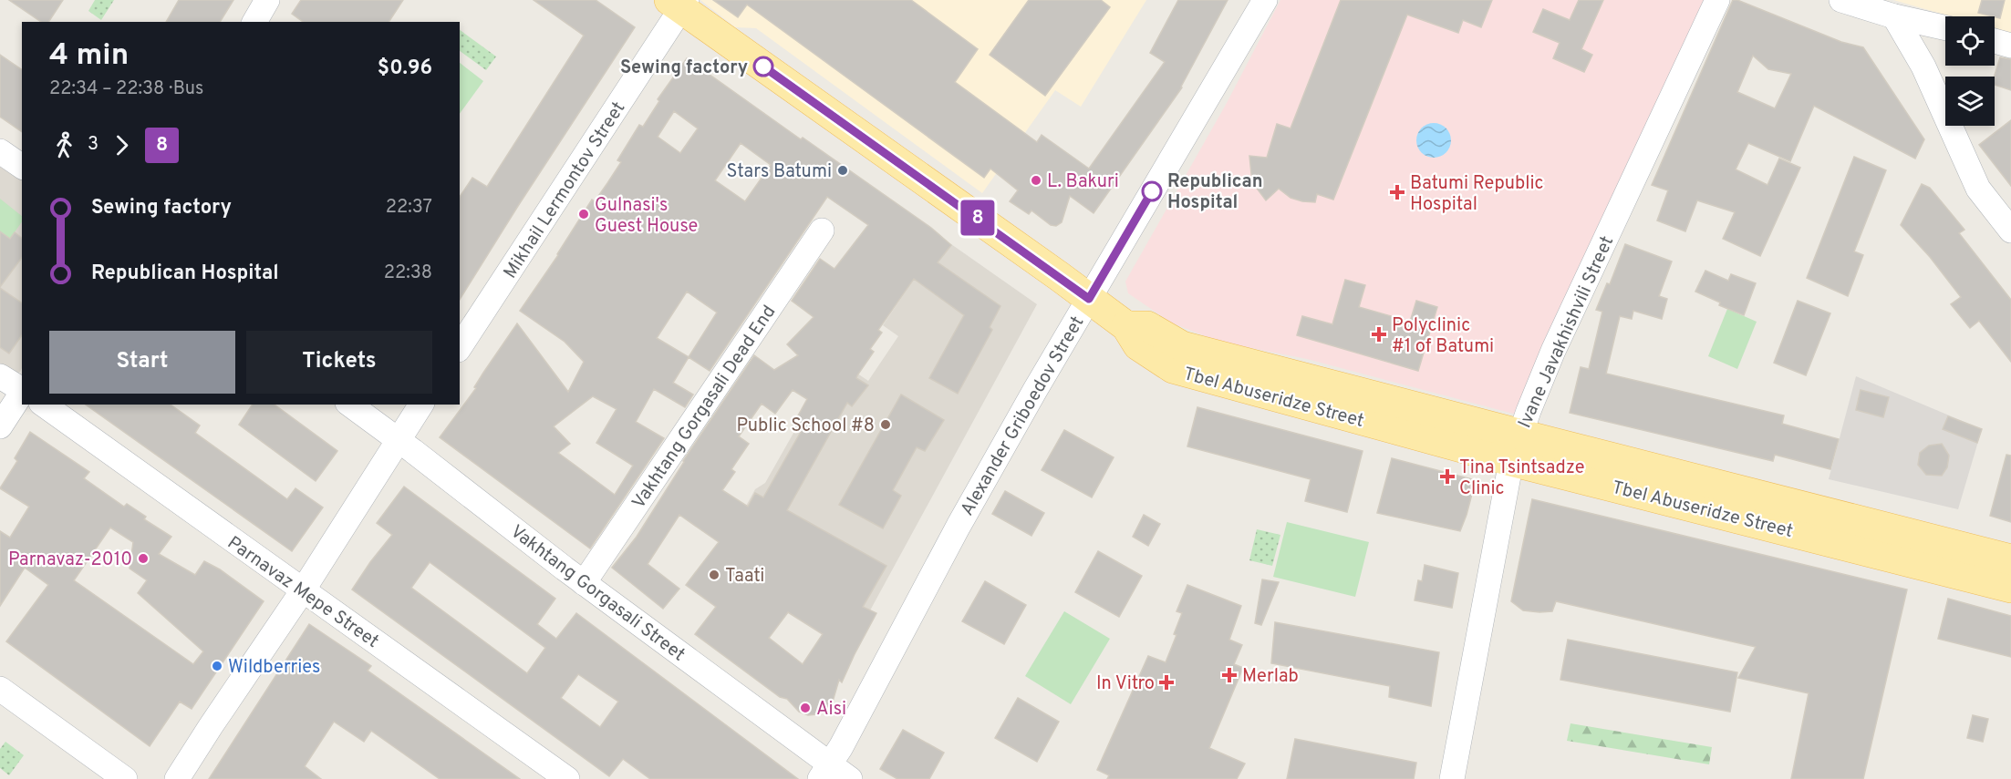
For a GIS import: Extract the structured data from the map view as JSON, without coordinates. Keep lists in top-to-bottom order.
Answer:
{
  "streets": {
    "main road": ["Tbel Abuseridze Street"],
    "street": [
      "Mikhail Lermontov Street",
      "Ivane Javakhishvili Street",
      "Vakhtang Gorgasali Dead End",
      "Alexander Griboedov Street",
      "Parnavaz Mepe Street",
      "Vakhtang Gorgasali Street"
    ]
  },
  "crossings": [
    ["Mikhail Lermontov Street", "Tbel Abuseridze Street"],
    ["Ivane Javakhishvili Street", "Tbel Abuseridze Street"],
    ["Tbel Abuseridze Street", "Alexander Griboedov Street"],
    ["Vakhtang Gorgasali Dead End", "Vakhtang Gorgasali Street"],
    ["Alexander Griboedov Street", "Vakhtang Gorgasali Street"]
  ],
  "places": {
    "other": [
      "Sewing factory",
      "Stars Batumi",
      "L. Bakuri",
      "Republican Hospital",
      "Gulnasi's Guest House",
      "Public School #8",
      "Parnavaz-2010",
      "Taati",
      "Wildberries",
      "Aisi"
    ],
    "health": [
      "Batumi Republic Hospital",
      "Polyclinic #1 of Batumi",
      "Tina Tsintsadze Clinic",
      "Merlab",
      "In Vitro"
    ]
  },
  "lines": ["bus line 8"],
  "page": {
    "on_map": "8",
    "heading": ["4 min", "22:34 – 22:38 · Bus", "$0.96"],
    "legs": ["3", "8"],
    "list": [
      {
        "name": "Sewing factory",
        "value": "22:37"
      },
      {
        "name": "Republican Hospital",
        "value": "22:38"
      }
    ],
    "buttons": ["Start", "Tickets"]
  }
}
